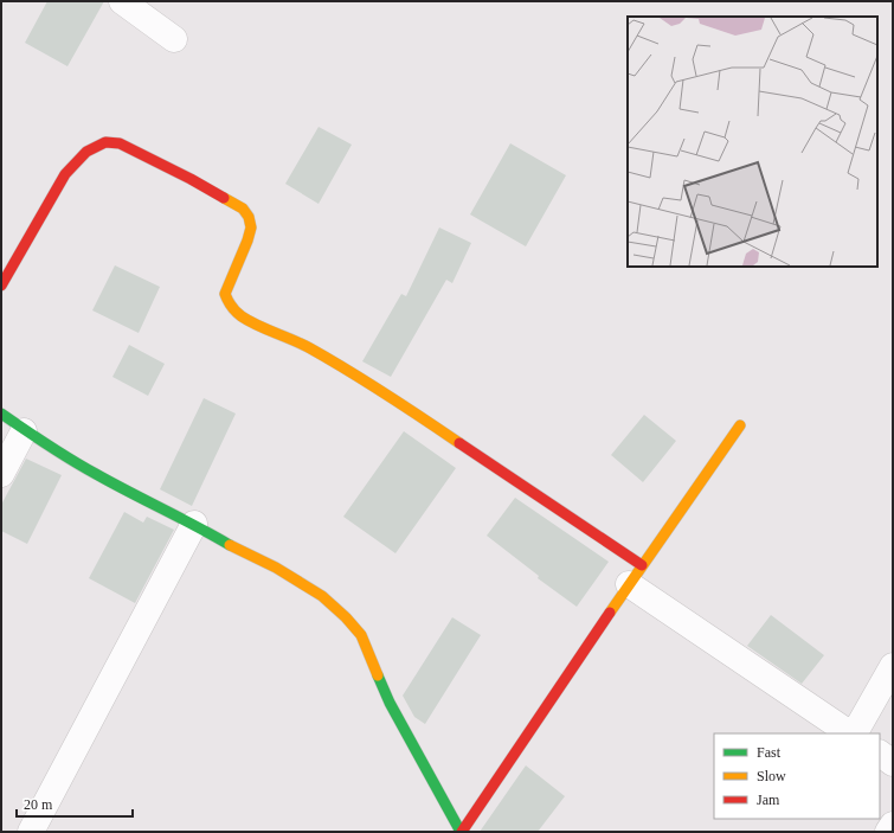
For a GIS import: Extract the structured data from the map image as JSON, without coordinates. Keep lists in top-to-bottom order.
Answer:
{
  "legend": ["Fast", "Slow", "Jam"],
  "scale_bar": "20 m"
}
